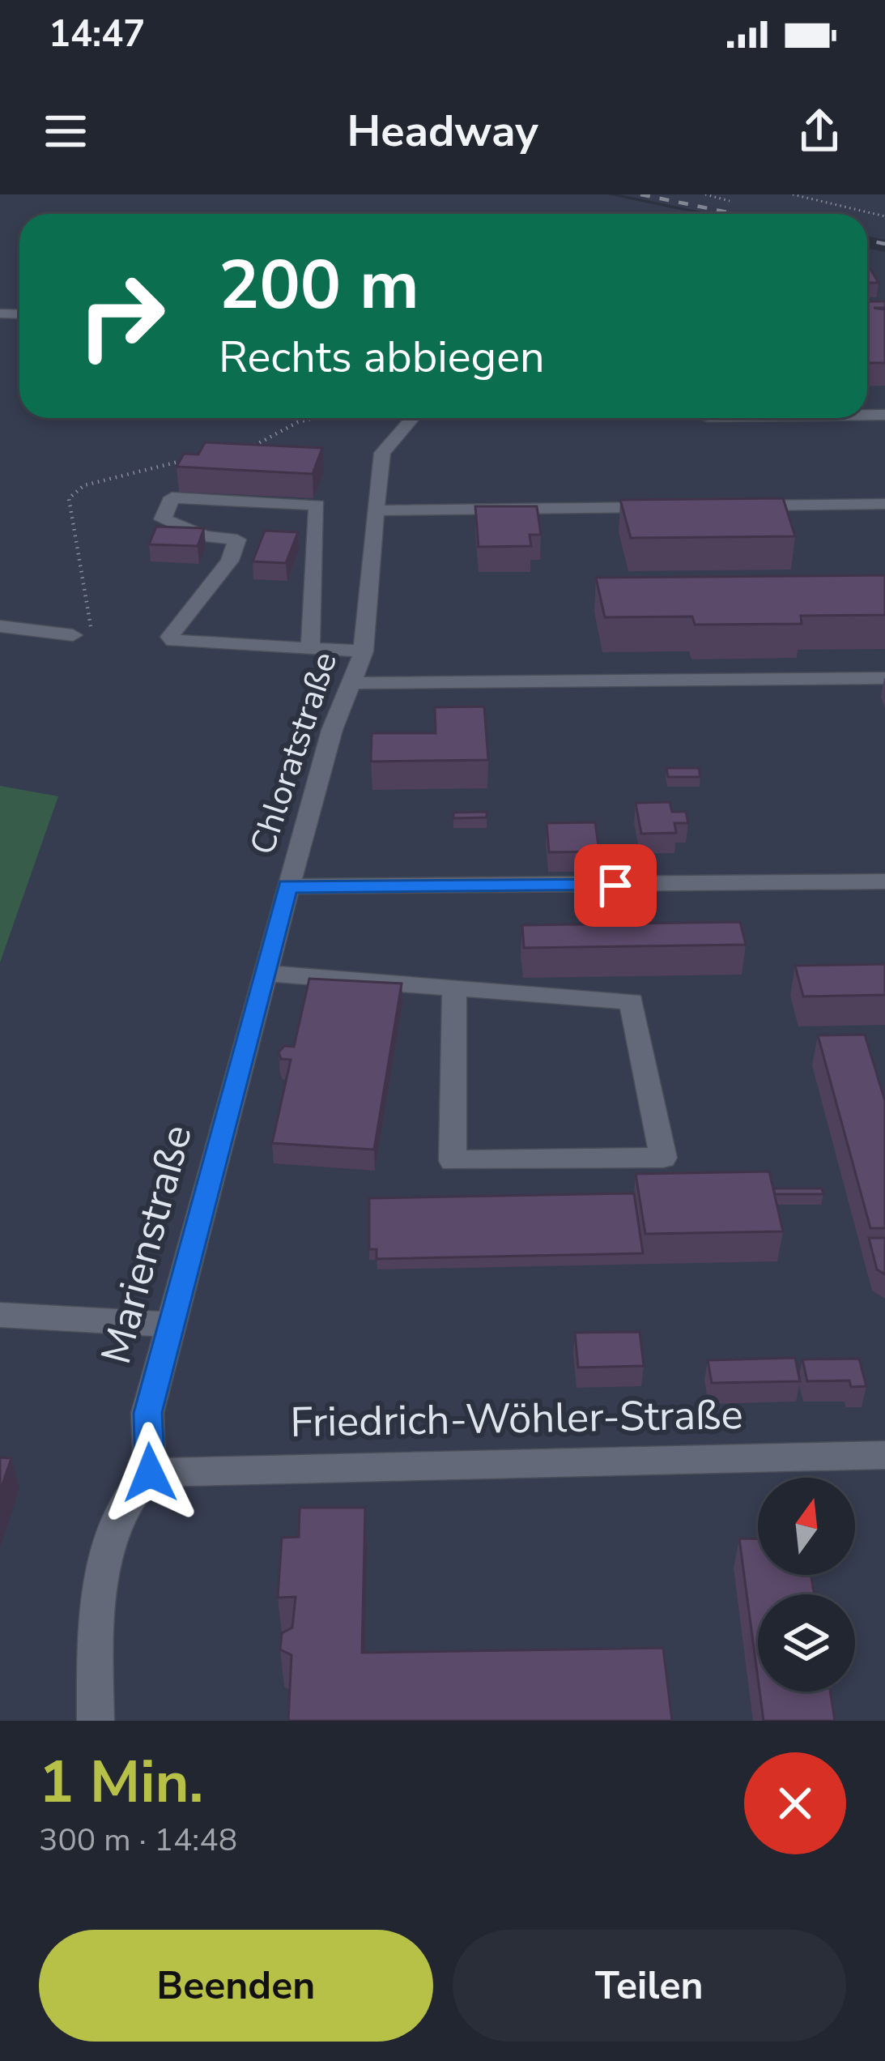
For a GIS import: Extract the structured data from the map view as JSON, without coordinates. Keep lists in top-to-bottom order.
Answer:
{
  "streets": {
    "street": ["Chloratstraße", "Marienstraße", "Friedrich-Wöhler-Straße"]
  },
  "crossings": [
    ["Chloratstraße", "Marienstraße"],
    ["Marienstraße", "Friedrich-Wöhler-Straße"]
  ],
  "north": "top",
  "page": {
    "status": "14:47",
    "header": "Headway",
    "turn": ["200 m", "Rechts abbiegen"],
    "heading": ["1 Min.", "300 m · 14:48"],
    "buttons": ["Beenden", "Teilen"]
  }
}
